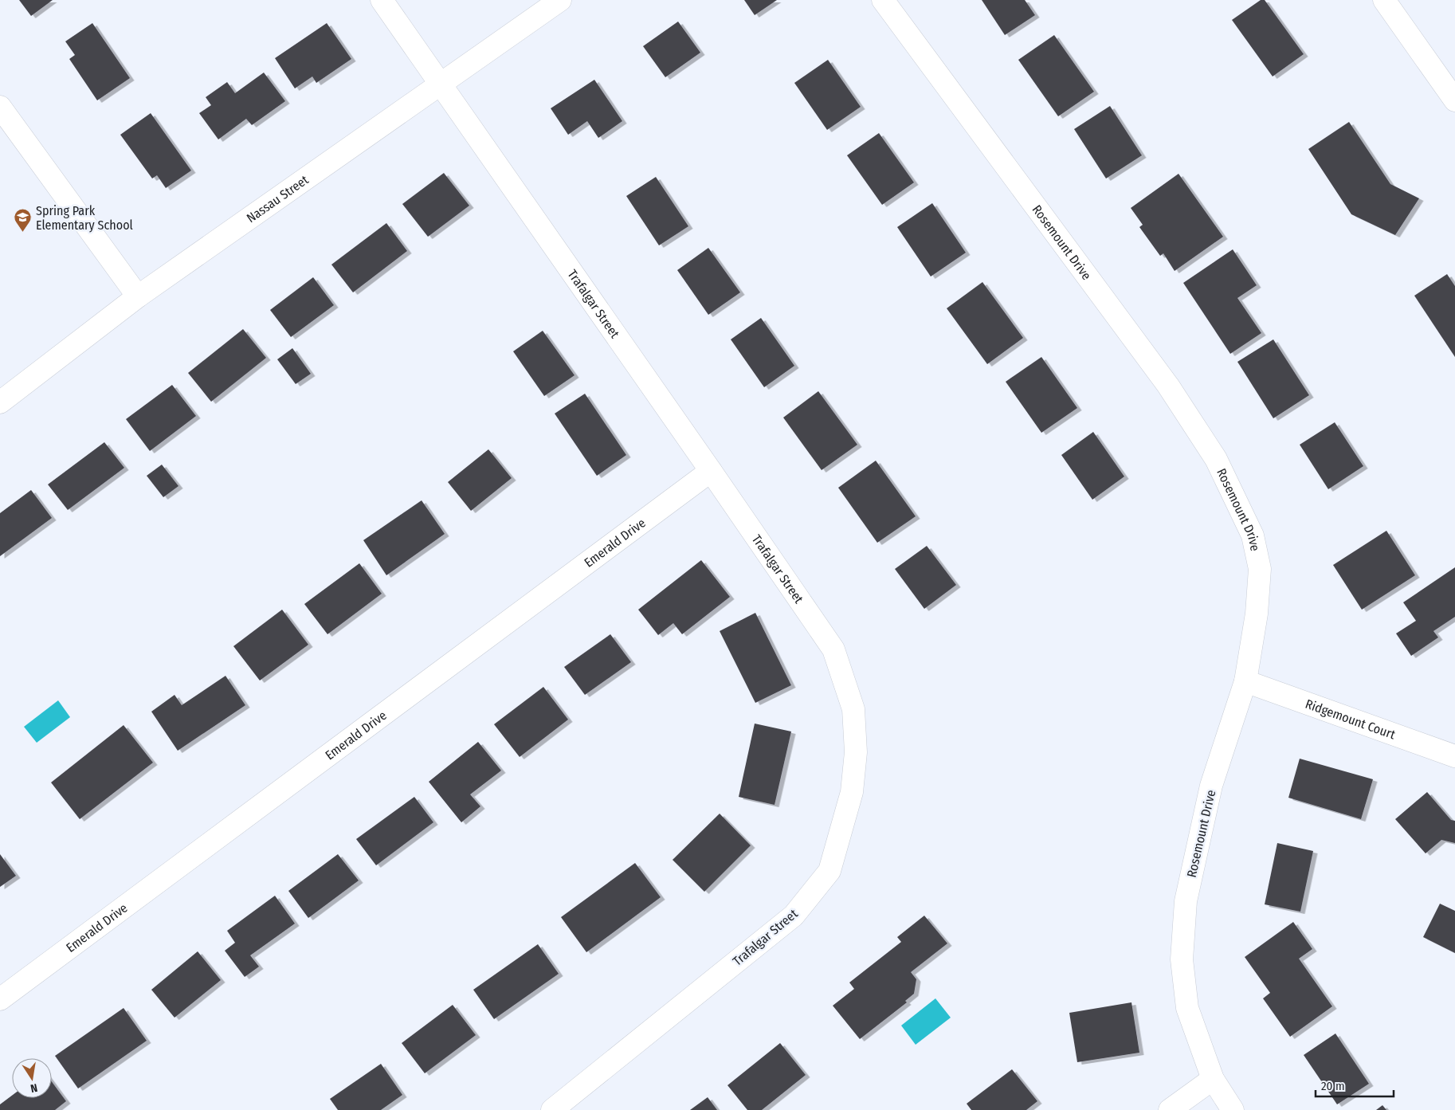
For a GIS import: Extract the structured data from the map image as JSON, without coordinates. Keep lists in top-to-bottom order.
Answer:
{
  "streets": {
    "street": [
      "Nassau Street",
      "Rosemount Drive",
      "Trafalgar Street",
      "Emerald Drive",
      "Ridgemount Court"
    ]
  },
  "crossings": [
    ["Nassau Street", "Trafalgar Street"],
    ["Rosemount Drive", "Ridgemount Court"],
    ["Trafalgar Street", "Emerald Drive"]
  ],
  "places": {
    "school or university": ["Spring Park Elementary School"]
  },
  "scale_bar": "20 m",
  "north": "bottom"
}
